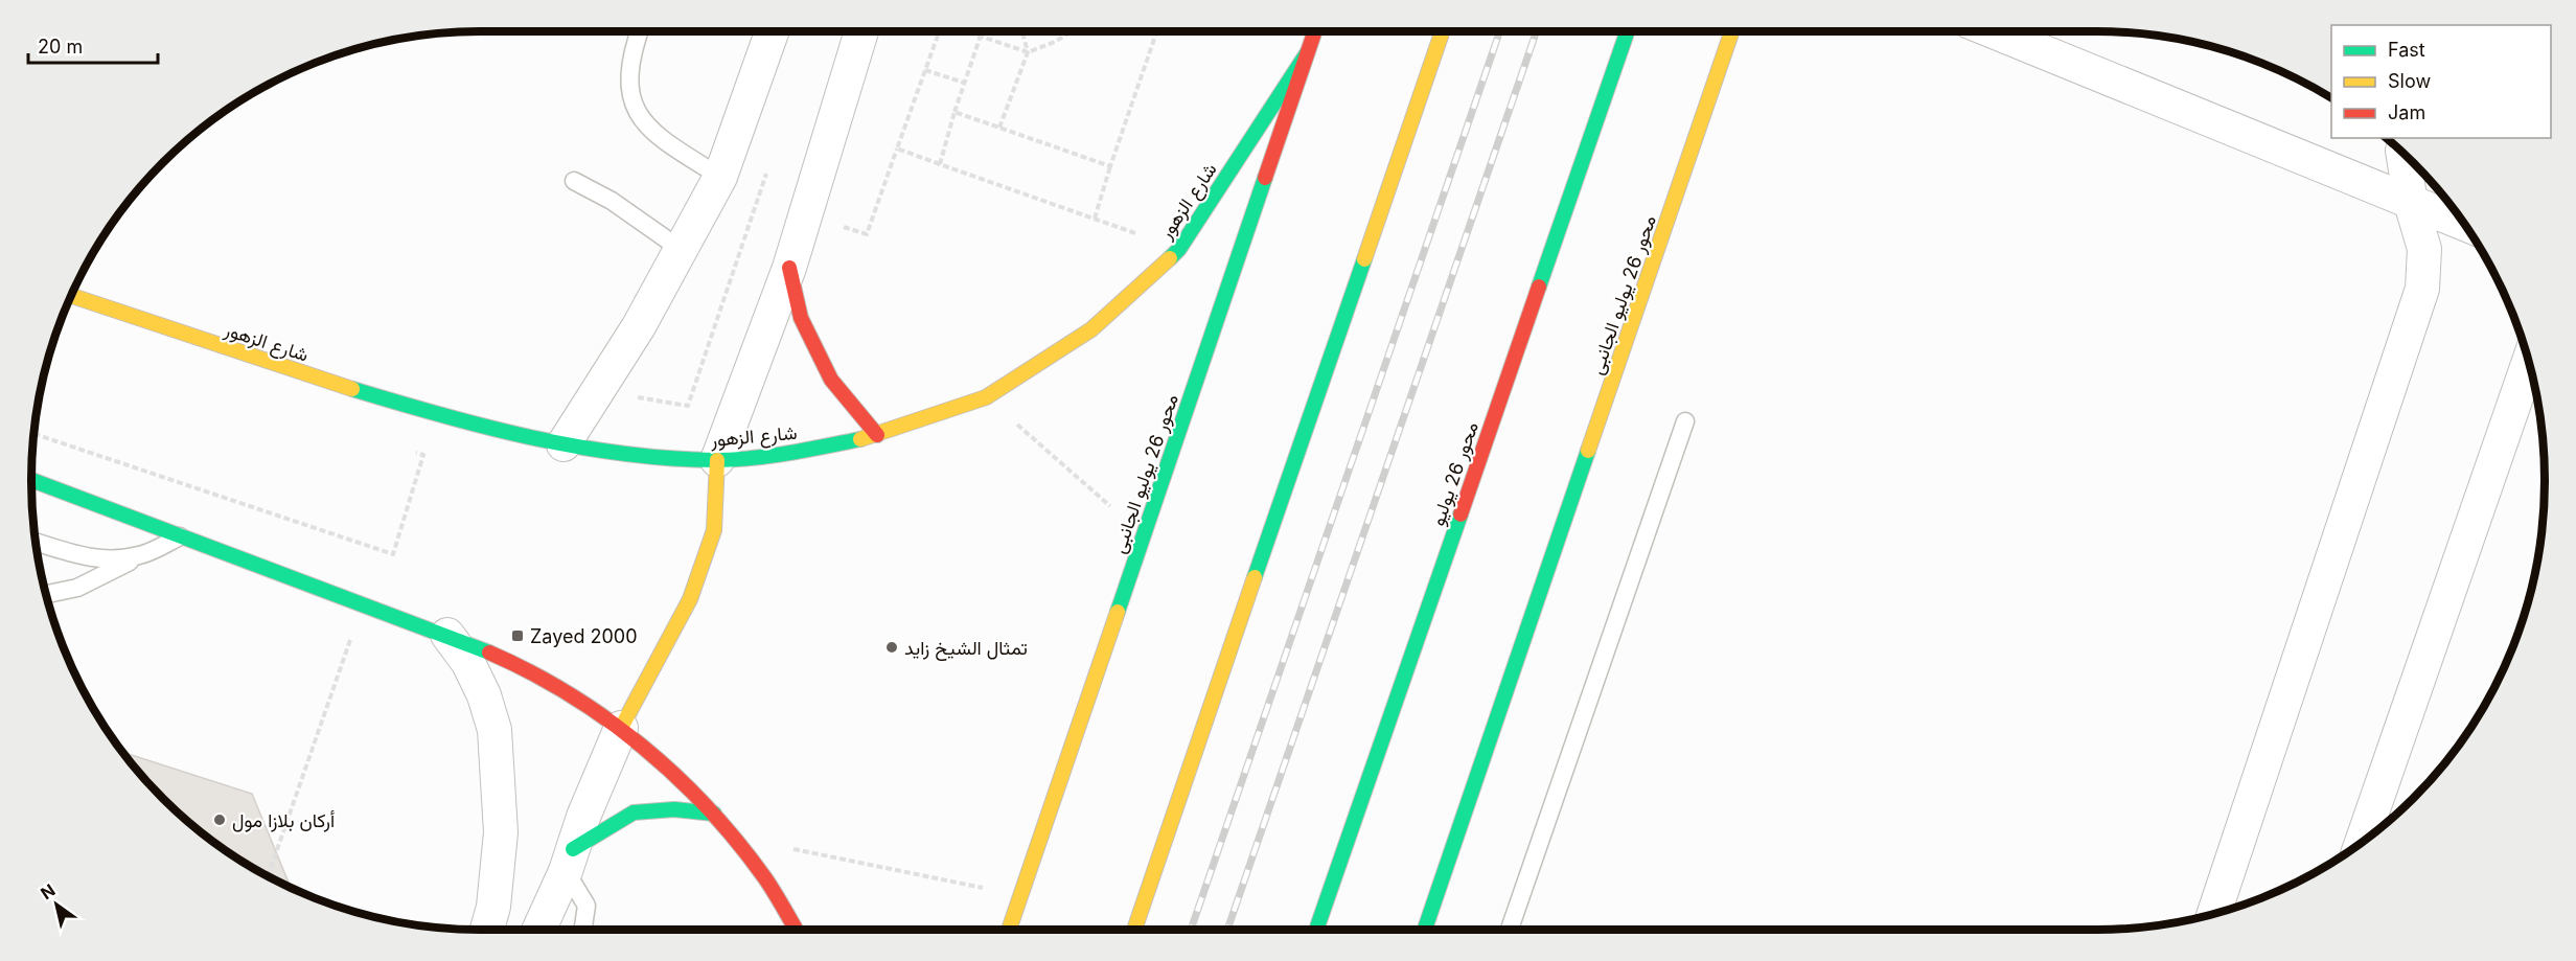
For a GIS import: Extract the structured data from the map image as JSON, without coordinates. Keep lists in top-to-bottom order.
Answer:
{
  "streets": {
    "main road": ["شارع الزهور", "محور 26 يوليو الجانبى", "محور 26 يوليو"]
  },
  "crossings": [
    ["شارع الزهور", "محور 26 يوليو الجانبى"]
  ],
  "places": {
    "transit": ["Zayed 2000"],
    "other": ["تمثال الشيخ زايد", "أركان بلازا مول"]
  },
  "legend": ["Fast", "Slow", "Jam"],
  "scale_bar": "20 m",
  "north": "top left"
}
